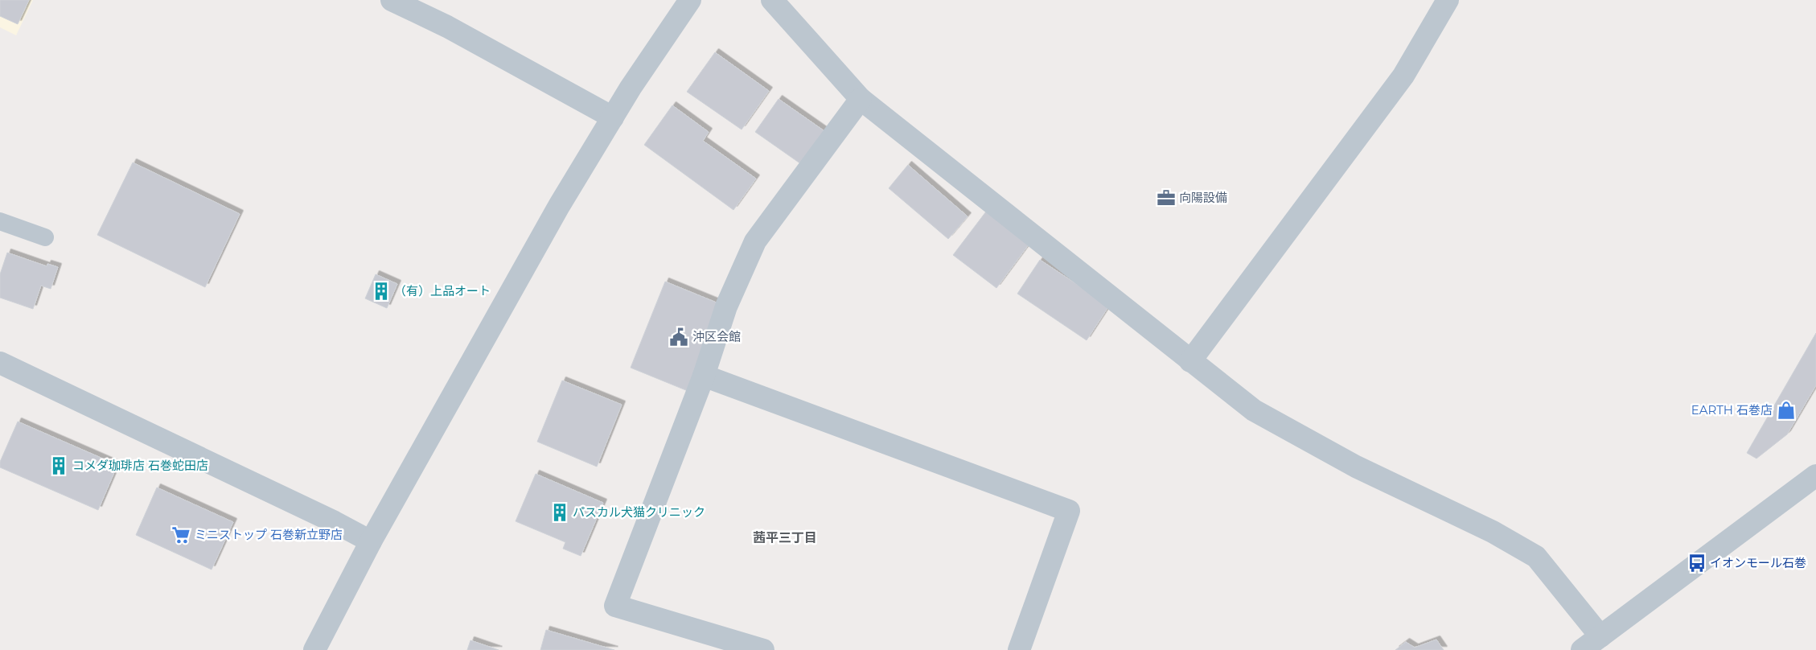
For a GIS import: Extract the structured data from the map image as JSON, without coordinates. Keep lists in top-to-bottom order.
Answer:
{
  "districts": ["茜平三丁目"],
  "places": {
    "office": ["向陽設備"],
    "building": ["（有）上品オート", "コメダ珈琲店 石巻蛇田店", "パスカル犬猫クリニック"],
    "public building": ["沖区会館"],
    "shop": ["EARTH 石巻店"],
    "supermarket": ["ミニストップ 石巻新立野店"],
    "bus stop": ["イオンモール石巻"]
  }
}
